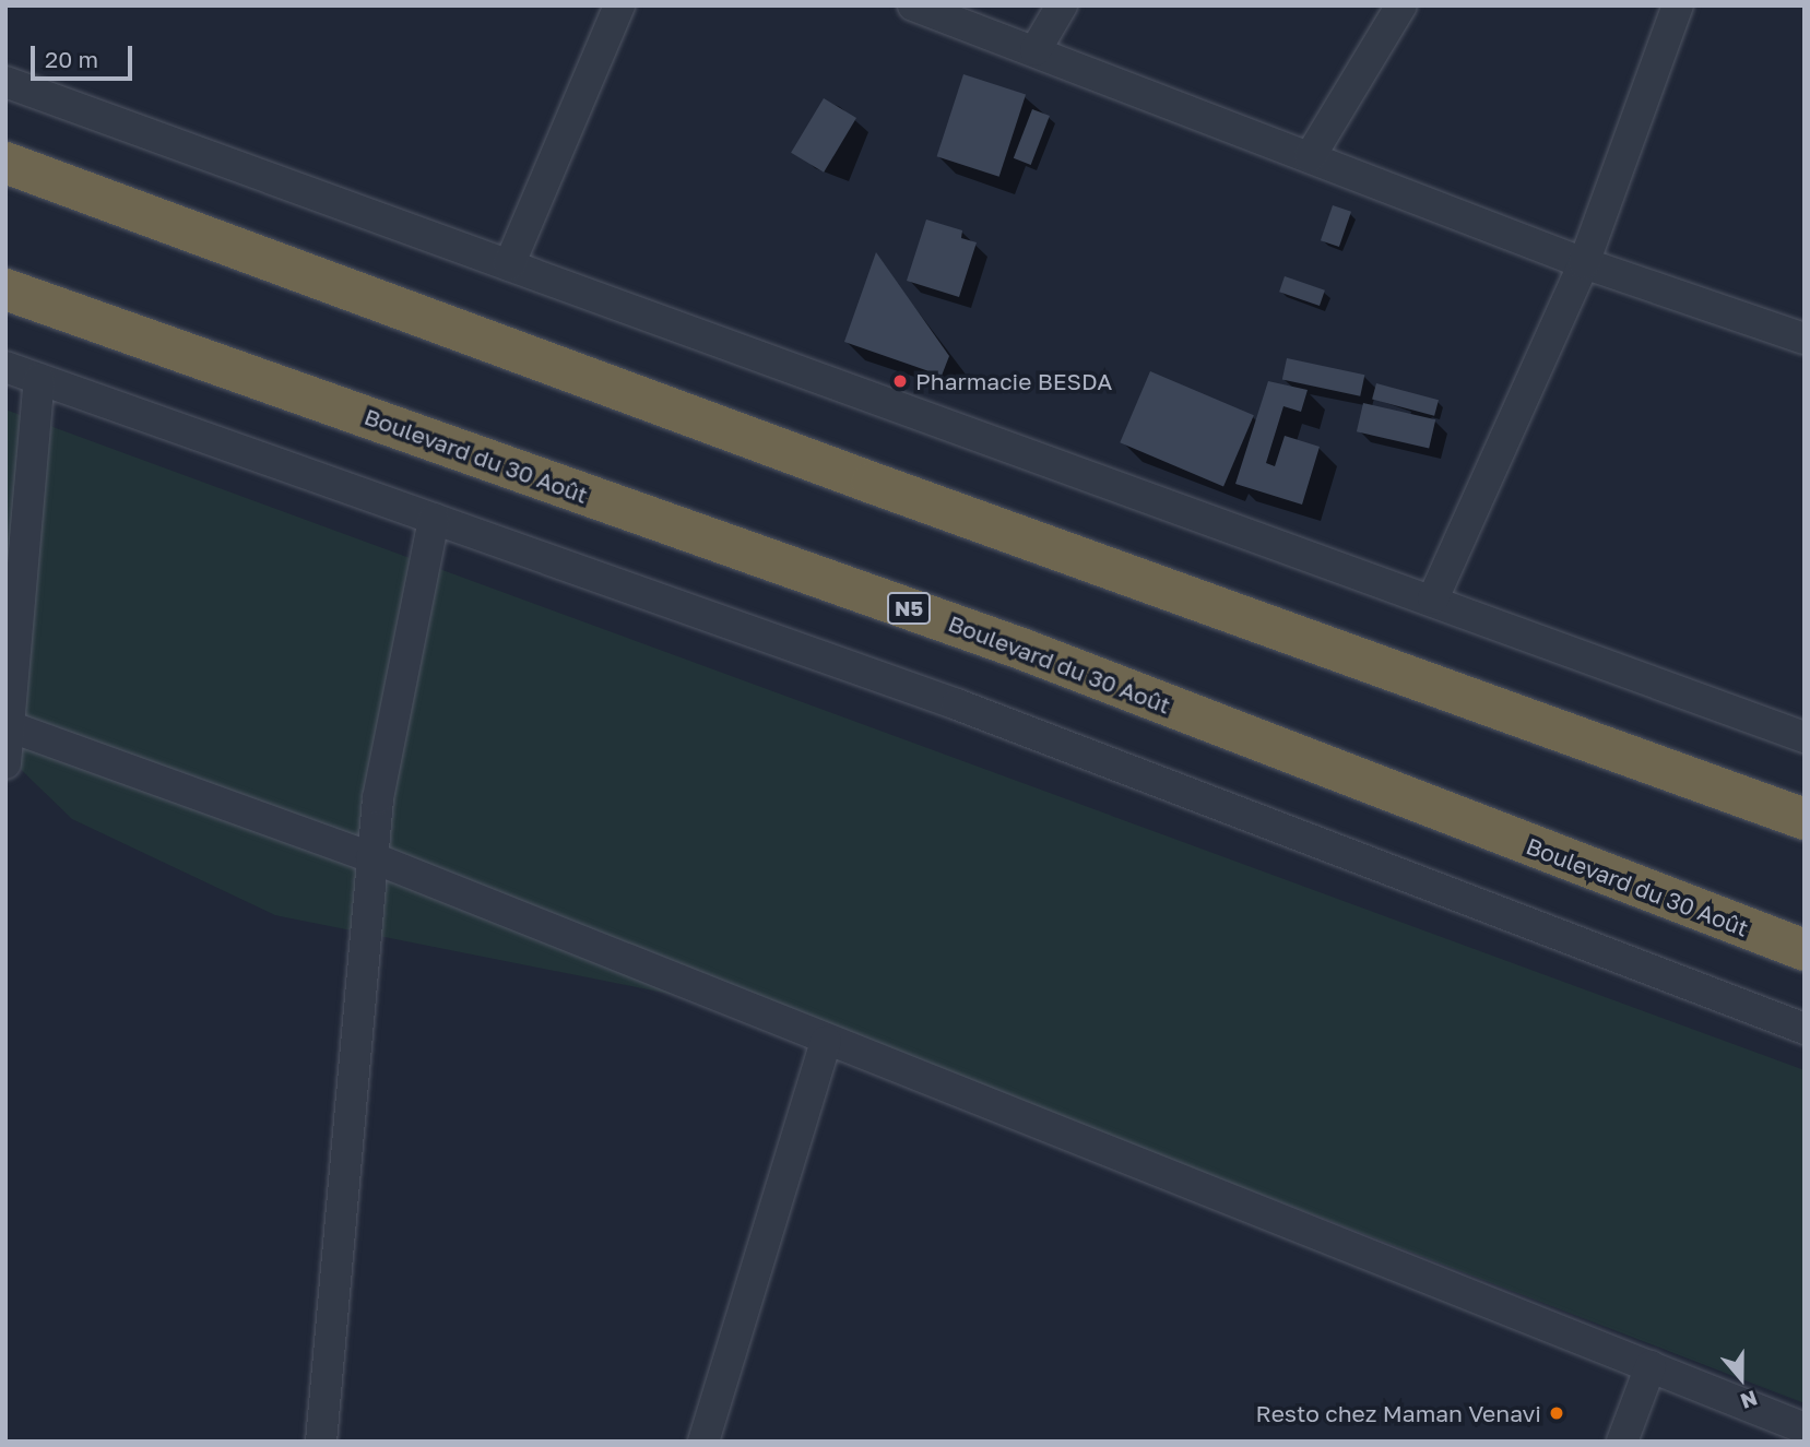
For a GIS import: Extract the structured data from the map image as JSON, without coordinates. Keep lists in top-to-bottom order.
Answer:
{
  "streets": {
    "highway": ["Boulevard du 30 Août", "N5"]
  },
  "places": ["Pharmacie BESDA", "Resto chez Maman Venavi"],
  "scale_bar": "20 m",
  "north": "bottom"
}
